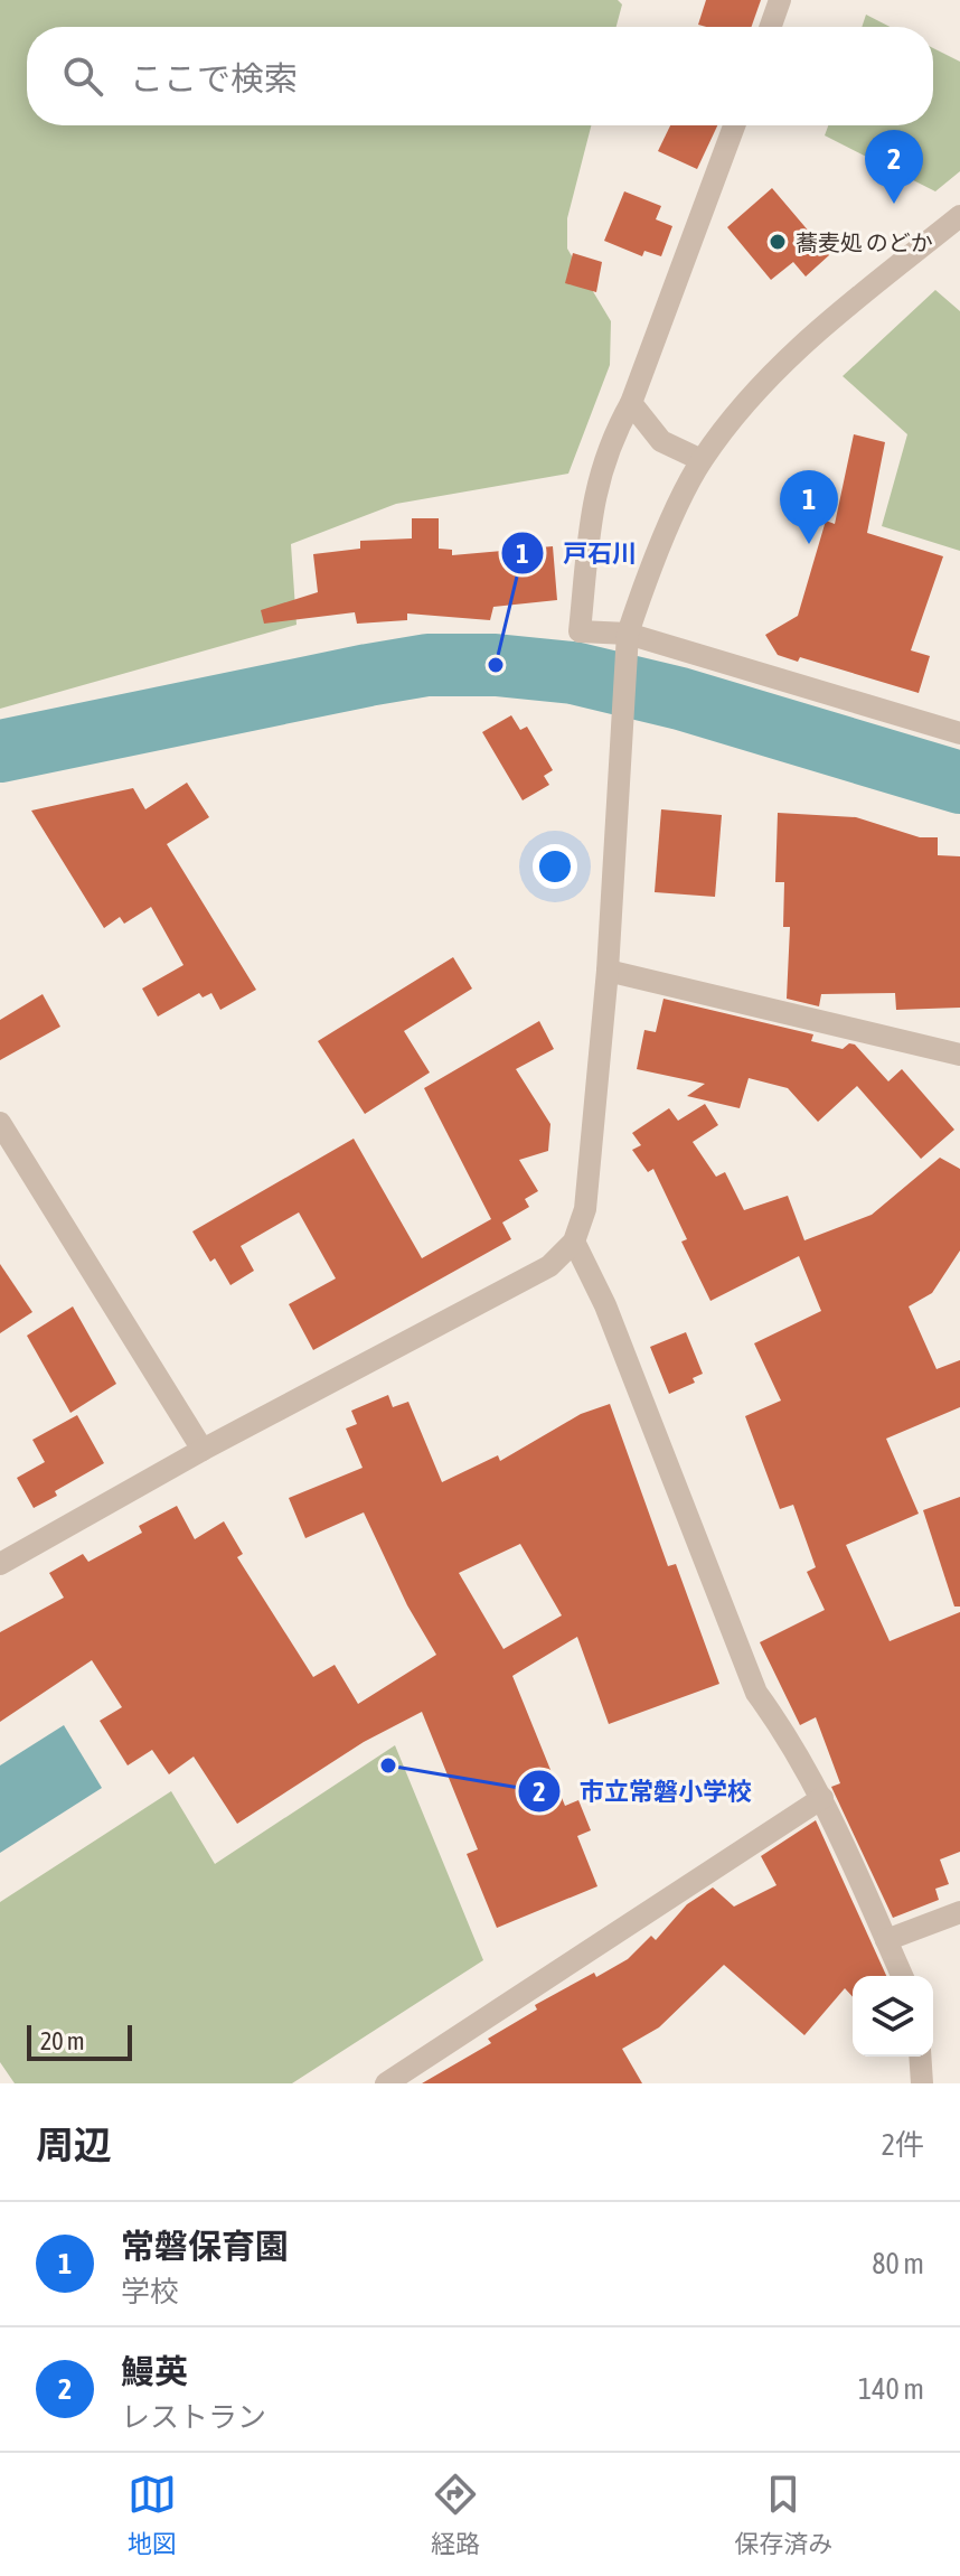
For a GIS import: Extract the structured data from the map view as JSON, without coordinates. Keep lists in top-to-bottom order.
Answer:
{
  "places": ["蕎麦処 のどか", "戸石川", "市立常磐小学校"],
  "scale_bar": "20 m",
  "page": {
    "search": "ここで検索",
    "pins": ["2", "1"],
    "scale": "20 m",
    "heading": ["周辺", "2件"],
    "list": [
      {
        "mark": "1",
        "name": "常磐保育園",
        "note": "学校",
        "value": "80 m"
      },
      {
        "mark": "2",
        "name": "鰻英",
        "note": "レストラン",
        "value": "140 m"
      }
    ],
    "nav": ["地図", "経路", "保存済み"]
  }
}
